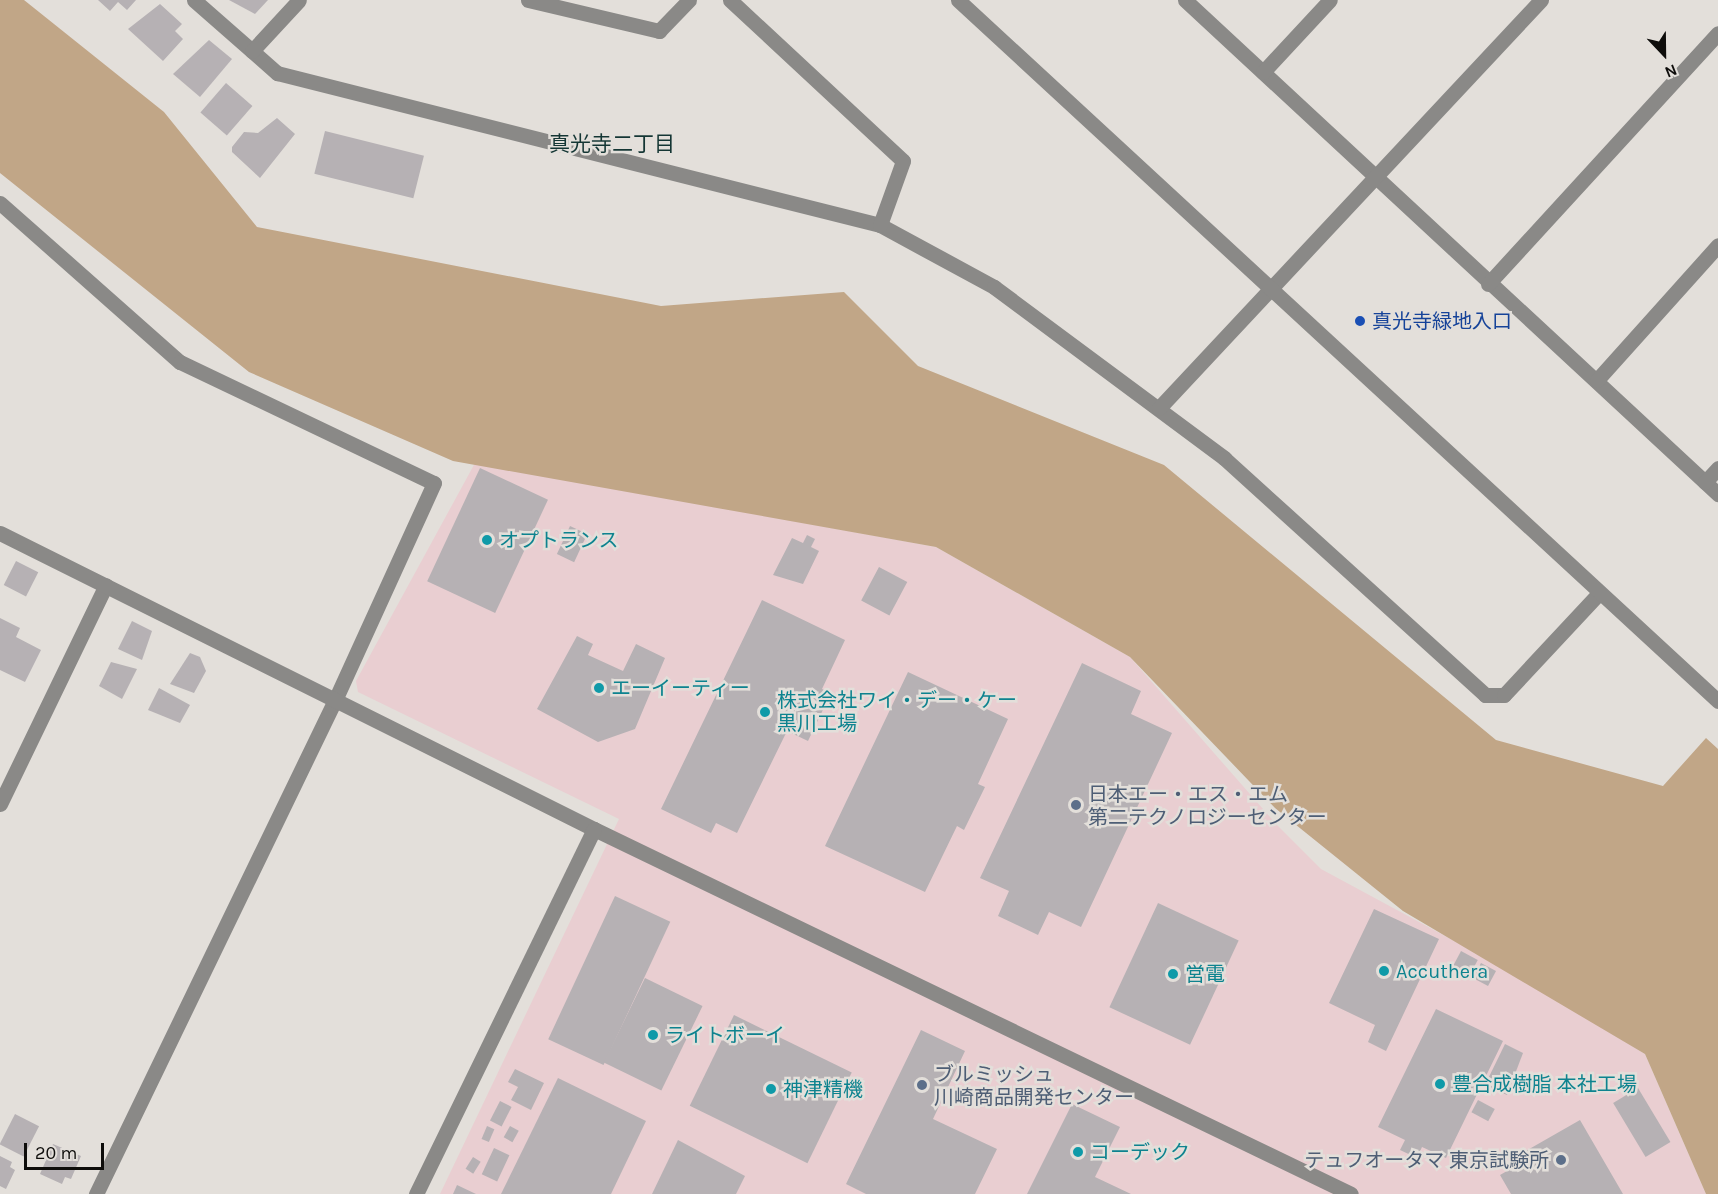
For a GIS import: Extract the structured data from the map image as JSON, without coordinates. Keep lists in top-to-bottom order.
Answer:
{
  "districts": ["真光寺二丁目"],
  "places": [
    "真光寺緑地入口",
    "オプトランス",
    "エーイーティー",
    "株式会社ワイ・デー・ケー 黒川工場",
    "日本エー・エス・エム 第二テクノロジーセンター",
    "Accuthera",
    "営電",
    "ライトボーイ",
    "豊合成樹脂 本社工場",
    "ブルミッシュ 川崎商品開発センター",
    "神津精機",
    "コーデック",
    "テュフオータマ 東京試験所"
  ],
  "scale_bar": "20 m",
  "north": "bottom"
}
